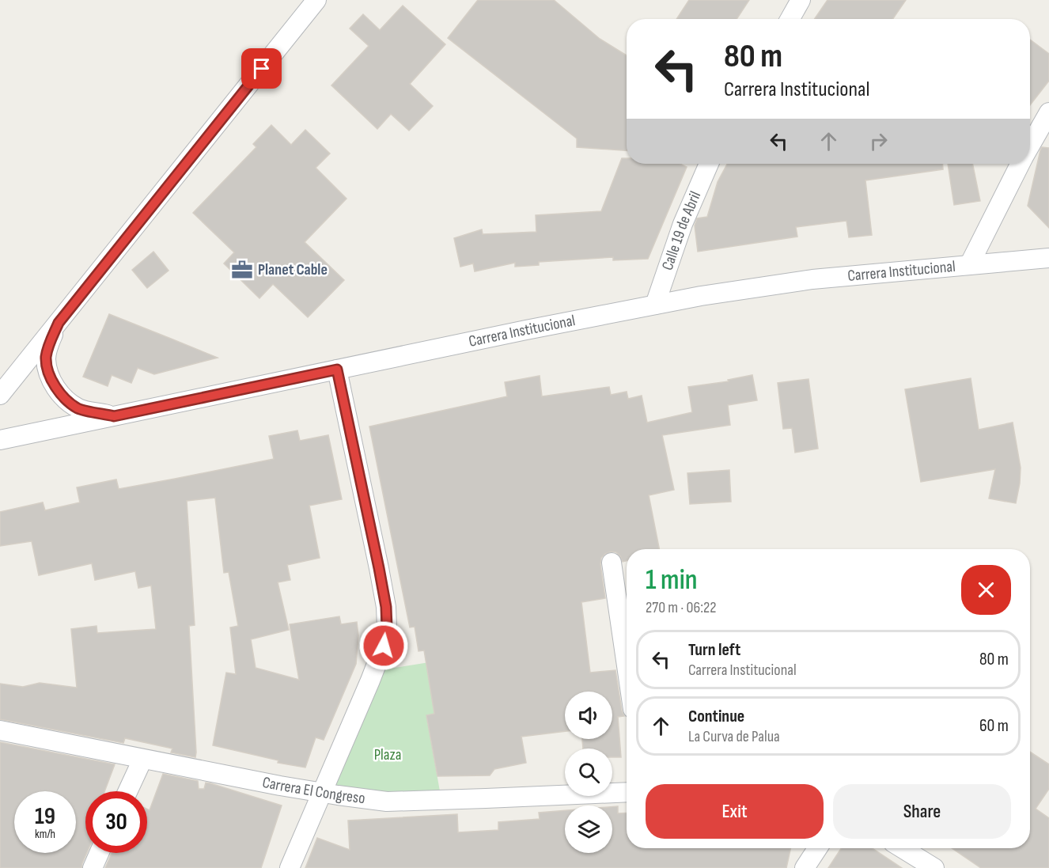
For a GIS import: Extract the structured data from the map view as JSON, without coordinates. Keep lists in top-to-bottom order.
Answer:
{
  "streets": {
    "street": ["Calle 19 de Abril", "Carrera Institucional", "Carrera El Congreso"]
  },
  "crossings": [
    ["Calle 19 de Abril", "Carrera Institucional"]
  ],
  "parks": ["Plaza"],
  "places": {
    "office": ["Planet Cable"]
  },
  "page": {
    "turn": ["80 m", "Carrera Institucional"],
    "heading": ["1 min", "270 m · 06:22"],
    "list": [
      {
        "name": "Turn left",
        "note": "Carrera Institucional",
        "value": "80 m"
      },
      {
        "name": "Continue",
        "note": "La Curva de Palua",
        "value": "60 m"
      }
    ],
    "buttons": ["Exit", "Share"],
    "speed": "19 km/h",
    "limit": "30"
  }
}
